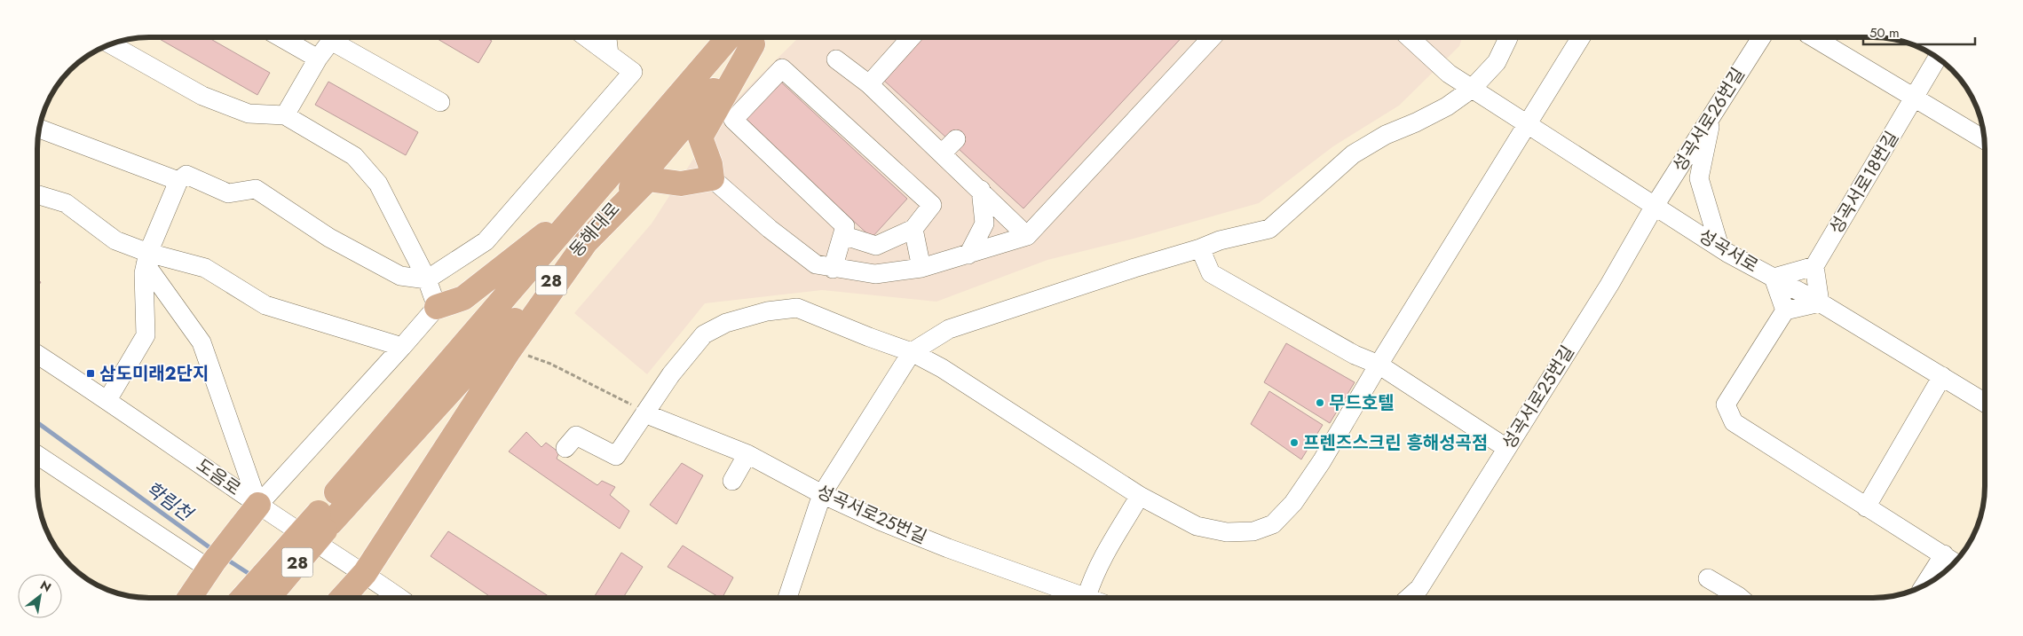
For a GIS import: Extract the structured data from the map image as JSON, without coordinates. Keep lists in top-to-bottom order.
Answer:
{
  "streets": {
    "main road": ["동해대로", "28"],
    "street": [
      "성곡서로26번길",
      "성곡서로18번길",
      "성곡서로",
      "성곡서로25번길",
      "도음로"
    ]
  },
  "crossings": [
    ["성곡서로26번길", "성곡서로"],
    ["성곡서로26번길", "성곡서로25번길"],
    ["동해대로", "28"],
    ["성곡서로", "성곡서로25번길"]
  ],
  "water": ["학림천"],
  "places": {
    "transit": ["삼도미래2단지"],
    "other": ["무드호텔", "프렌즈스크린 흥해성곡점"]
  },
  "scale_bar": "50 m",
  "north": "top right"
}
